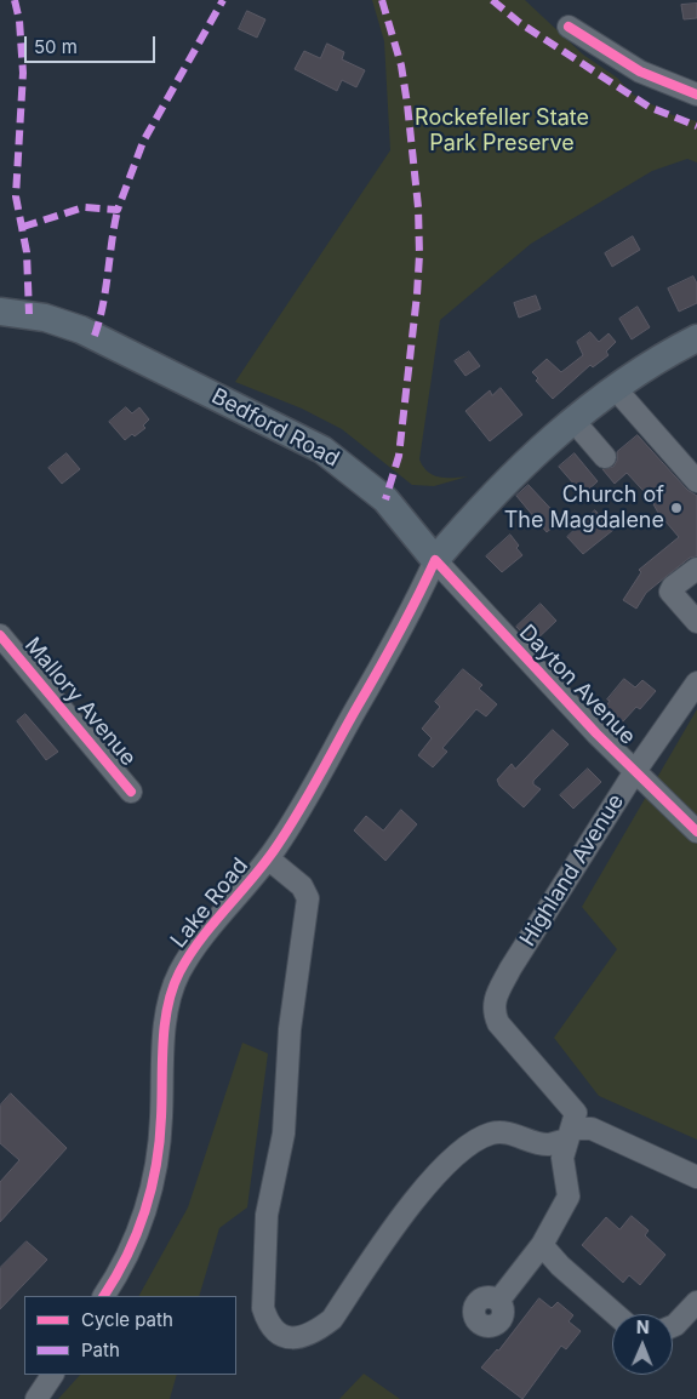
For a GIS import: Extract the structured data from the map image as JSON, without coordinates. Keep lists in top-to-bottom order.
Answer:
{
  "streets": {
    "main road": ["Bedford Road"],
    "street": [
      "Dayton Avenue",
      "Mallory Avenue",
      "Highland Avenue",
      "Lake Road"
    ]
  },
  "crossings": [
    ["Bedford Road", "Dayton Avenue"],
    ["Bedford Road", "Lake Road"],
    ["Dayton Avenue", "Highland Avenue"],
    ["Dayton Avenue", "Lake Road"]
  ],
  "parks": ["Rockefeller State Park Preserve"],
  "places": ["Church of The Magdalene"],
  "legend": ["Cycle path", "Path"],
  "scale_bar": "50 m",
  "north": "top"
}
